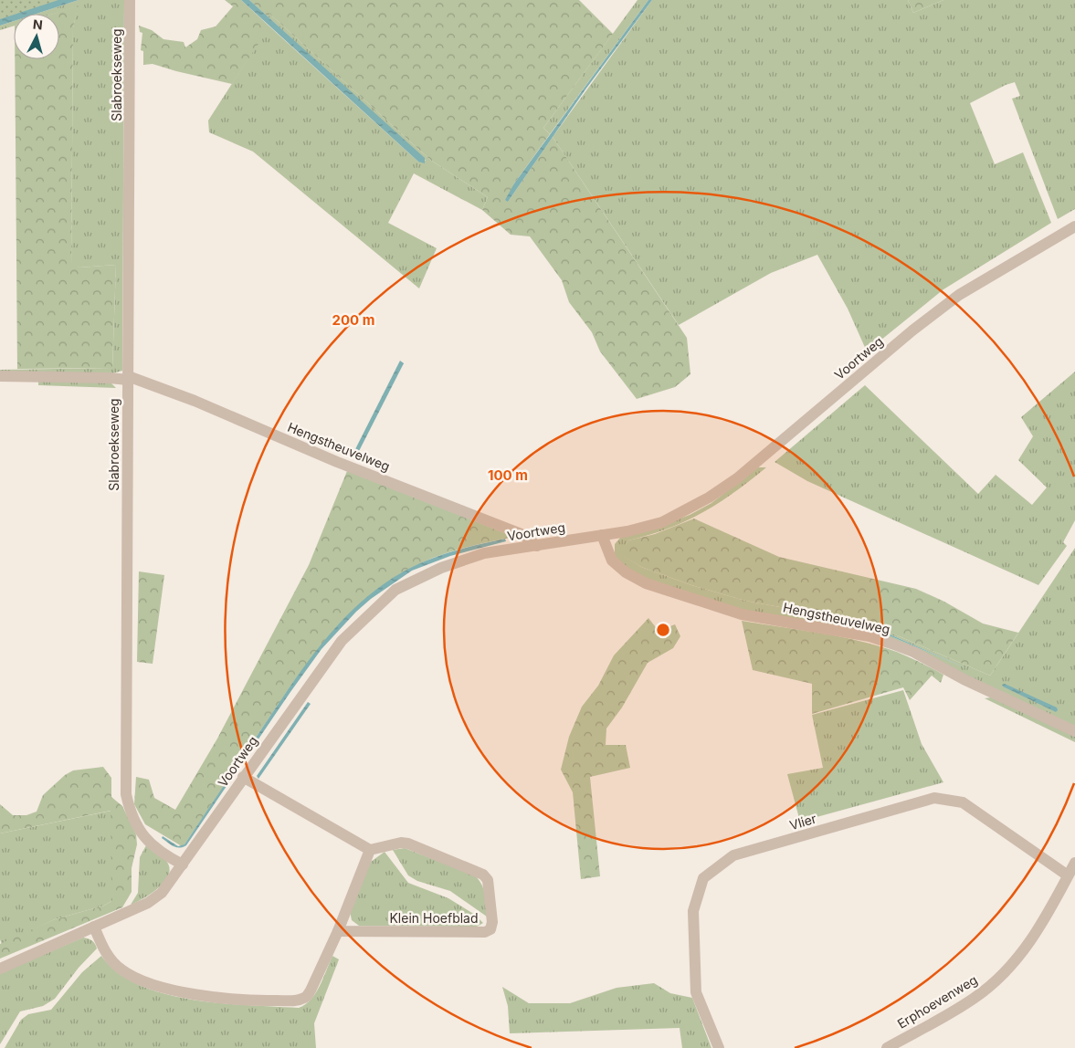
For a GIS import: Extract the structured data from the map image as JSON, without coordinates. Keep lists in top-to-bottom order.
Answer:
{
  "streets": {
    "street": [
      "Slabroekseweg",
      "Voortweg",
      "Hengstheuvelweg",
      "Vlier",
      "Klein Hoefblad",
      "Erphoevenweg"
    ]
  },
  "crossings": [
    ["Slabroekseweg", "Voortweg"],
    ["Slabroekseweg", "Hengstheuvelweg"],
    ["Voortweg", "Hengstheuvelweg"],
    ["Vlier", "Erphoevenweg"]
  ],
  "north": "top",
  "rings": ["200 m", "100 m"]
}
